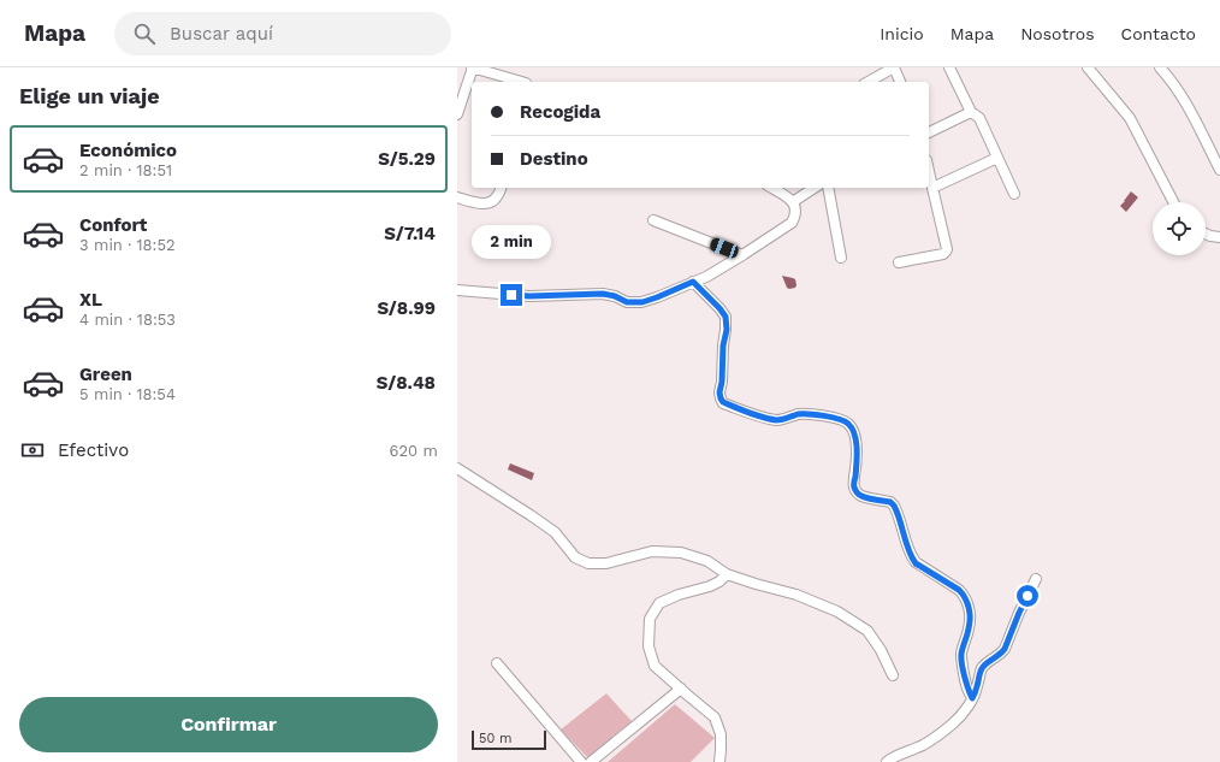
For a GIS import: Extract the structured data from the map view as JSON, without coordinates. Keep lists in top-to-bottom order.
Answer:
{
  "scale_bar": "50 m",
  "page": {
    "header": "Mapa",
    "search": "Buscar aquí",
    "nav": [
      "Inicio",
      "Mapa",
      "Nosotros",
      "Contacto"
    ],
    "heading": "Elige un viaje",
    "banner": ["Recogida", "Destino"],
    "list": [
      {
        "name": "Económico",
        "note": "2 min · 18:51",
        "value": "S/5.29"
      },
      {
        "name": "Confort",
        "note": "3 min · 18:52",
        "value": "S/7.14"
      },
      {
        "name": "XL",
        "note": "4 min · 18:53",
        "value": "S/8.99"
      },
      {
        "name": "Green",
        "note": "5 min · 18:54",
        "value": "S/8.48"
      }
    ],
    "bubble": "2 min",
    "pay": ["Efectivo", "620 m"],
    "buttons": "Confirmar",
    "scale": "50 m"
  }
}
